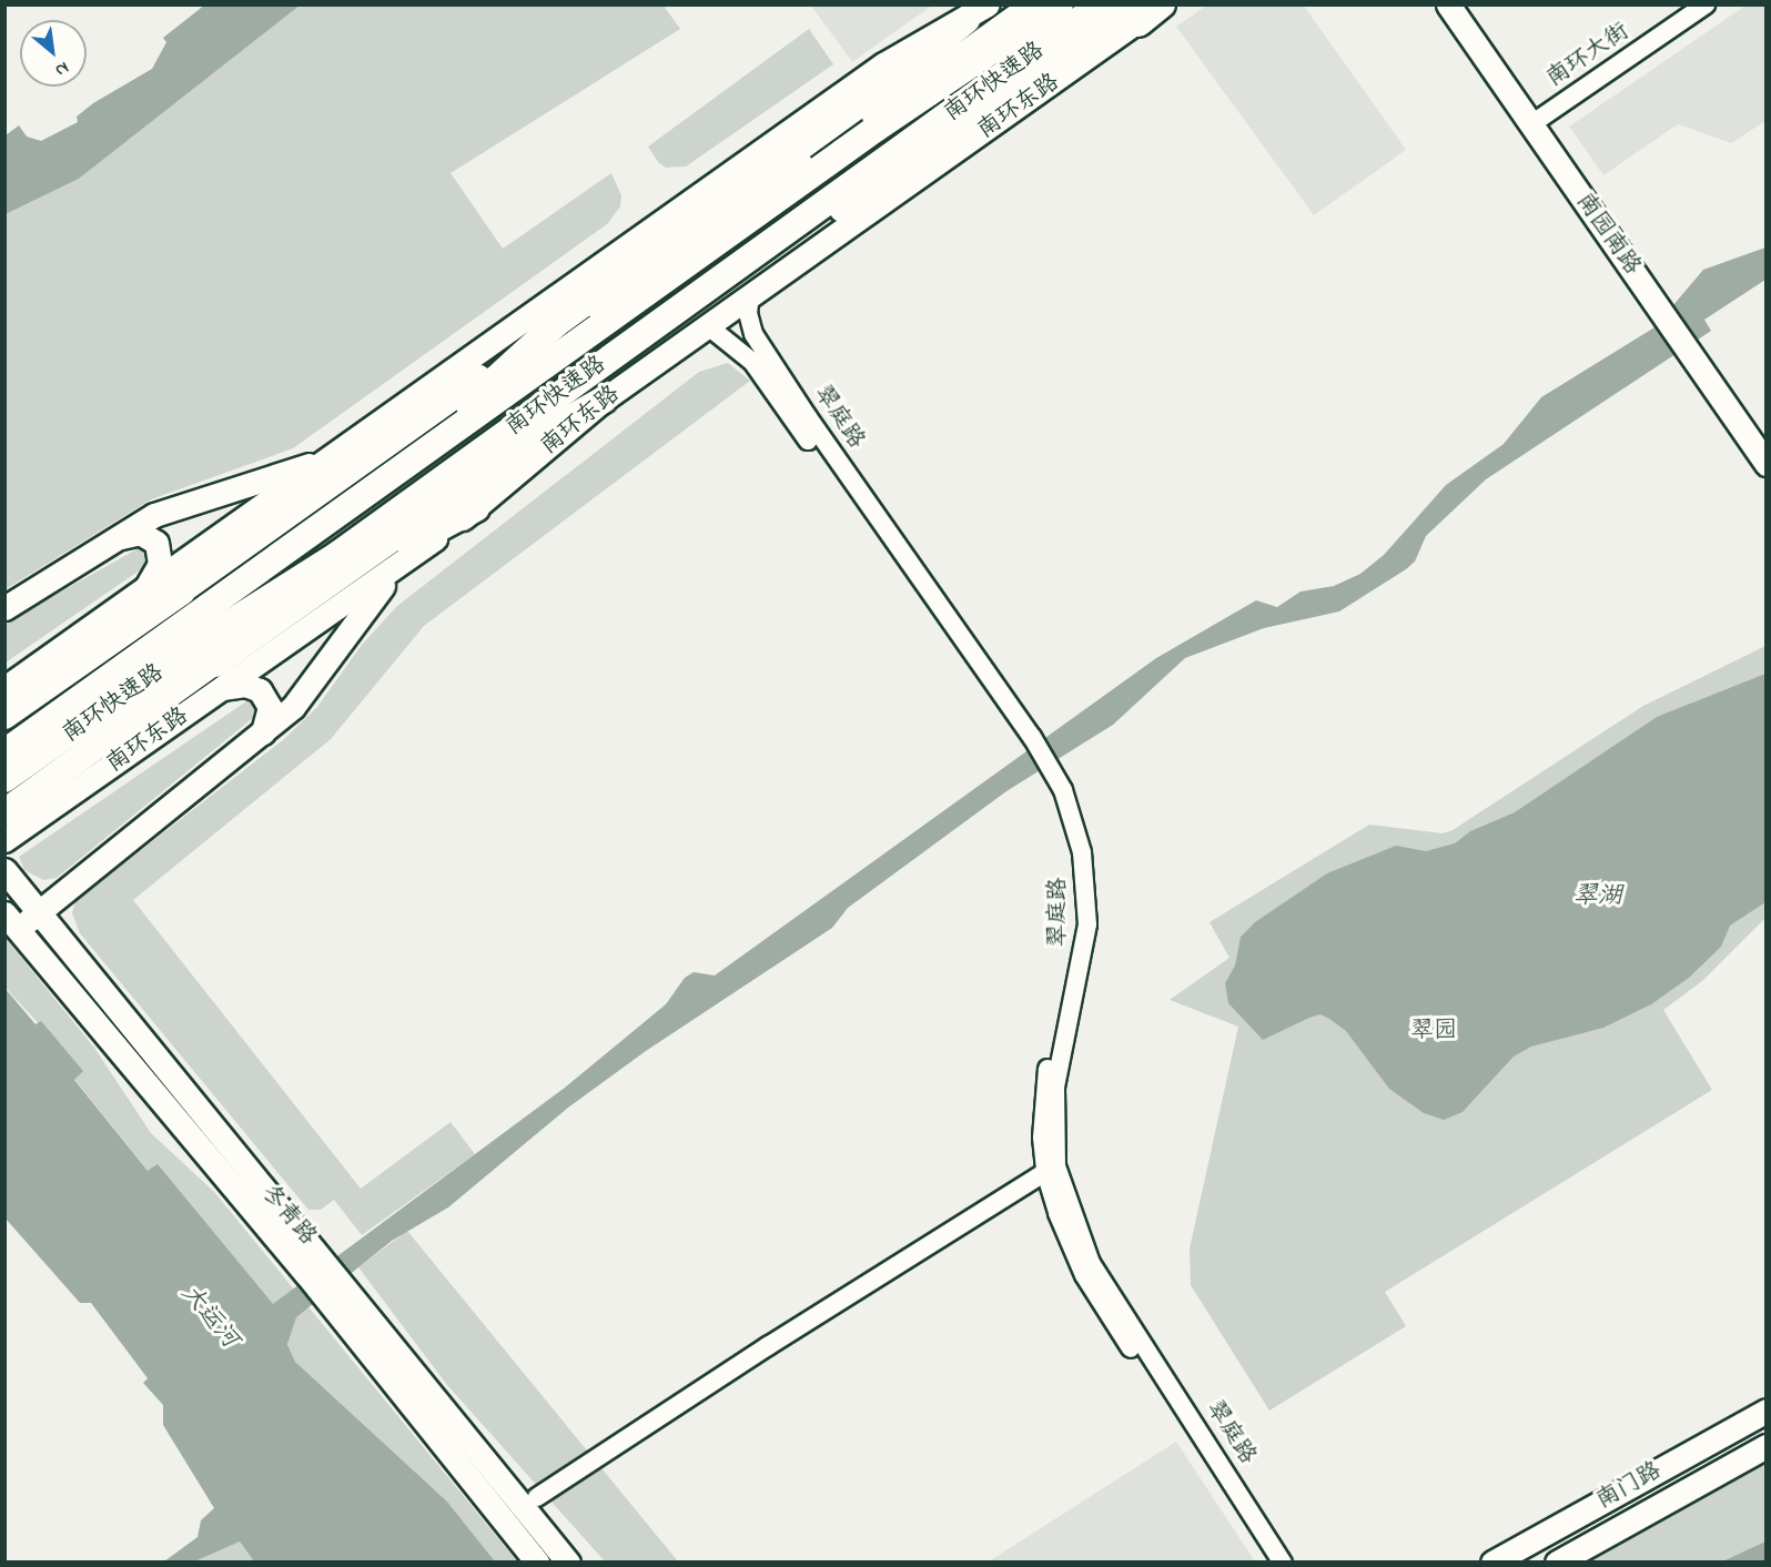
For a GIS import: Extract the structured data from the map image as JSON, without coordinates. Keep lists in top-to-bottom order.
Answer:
{
  "streets": {
    "highway": ["南环快速路"],
    "main road": [
      "南环东路",
      "南园南路",
      "冬青路",
      "南门路"
    ],
    "street": ["南环大街", "翠庭路"]
  },
  "crossings": [
    ["南环大街", "南园南路"],
    ["南环东路", "翠庭路"]
  ],
  "water": ["翠湖", "大运河"],
  "parks": ["翠园"],
  "north": "bottom right"
}
